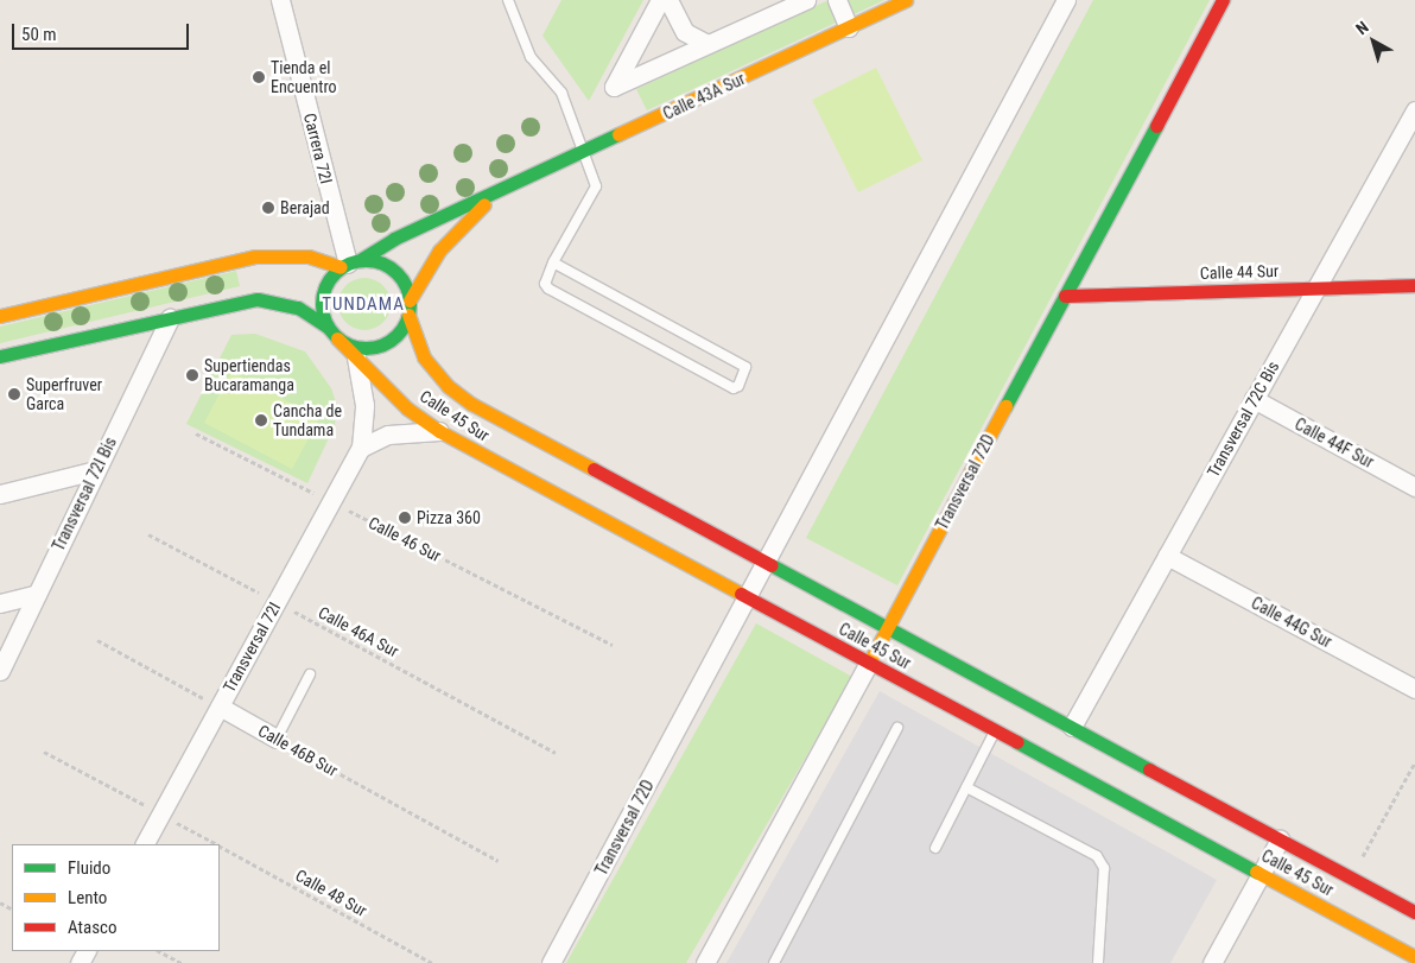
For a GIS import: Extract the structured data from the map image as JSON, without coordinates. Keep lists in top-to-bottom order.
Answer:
{
  "streets": {
    "street": [
      "Calle 43A Sur",
      "Carrera 72I",
      "Calle 44 Sur",
      "Calle 45 Sur",
      "Transversal 72C Bis",
      "Calle 44F Sur",
      "Transversal 72D",
      "Transversal 72I Bis",
      "Calle 44G Sur",
      "Transversal 72I",
      "Calle 46B Sur"
    ],
    "path": ["Calle 46 Sur", "Calle 46A Sur", "Calle 48 Sur"]
  },
  "crossings": [
    ["Calle 43A Sur", "Carrera 72I"],
    ["Calle 43A Sur", "Calle 45 Sur"],
    ["Carrera 72I", "Calle 45 Sur"],
    ["Calle 44 Sur", "Transversal 72C Bis"],
    ["Calle 44 Sur", "Transversal 72D"],
    ["Calle 45 Sur", "Transversal 72C Bis"],
    ["Calle 45 Sur", "Transversal 72D"],
    ["Calle 45 Sur", "Transversal 72I"],
    ["Transversal 72C Bis", "Calle 44F Sur"],
    ["Transversal 72C Bis", "Calle 44G Sur"],
    ["Calle 46 Sur", "Transversal 72I"],
    ["Calle 46A Sur", "Transversal 72I"],
    ["Transversal 72I", "Calle 46B Sur"],
    ["Transversal 72I", "Calle 48 Sur"]
  ],
  "districts": ["TUNDAMA"],
  "places": [
    "Tienda el Encuentro",
    "Berajad",
    "Supertiendas Bucaramanga",
    "Superfruver Garca",
    "Cancha de Tundama",
    "Pizza 360"
  ],
  "legend": ["Fluido", "Lento", "Atasco"],
  "scale_bar": "50 m",
  "north": "top left"
}
